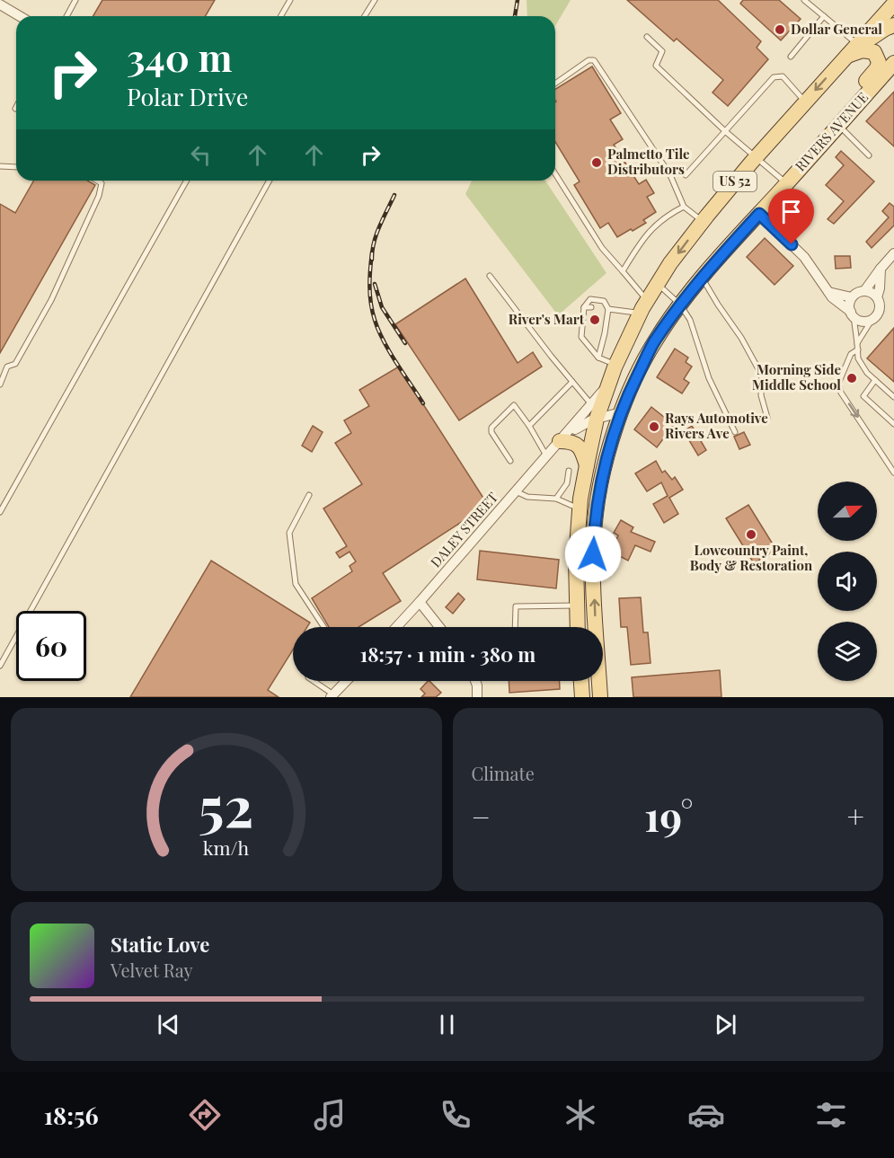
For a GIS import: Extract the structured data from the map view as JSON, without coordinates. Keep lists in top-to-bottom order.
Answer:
{
  "streets": {
    "main road": ["RIVERS AVENUE", "US 52"],
    "street": ["DALEY STREET"]
  },
  "crossings": [
    ["RIVERS AVENUE", "DALEY STREET"],
    ["US 52", "DALEY STREET"]
  ],
  "places": [
    "Dollar General",
    "Palmetto Tile Distributors",
    "River's Mart",
    "Morning Side Middle School",
    "Rays Automotive Rivers Ave",
    "Lowcountry Paint, Body & Restoration"
  ],
  "north": "right",
  "page": {
    "turn": ["340 m", "Polar Drive"],
    "limit": "60",
    "trip": "18:57 · 1 min · 380 m",
    "tile": "Climate",
    "heat": ["−", "19°", "+"],
    "song": ["Static Love", "Velvet Ray"],
    "tabs": "18:56",
    "gauge": ["52", "km/h"]
  }
}
